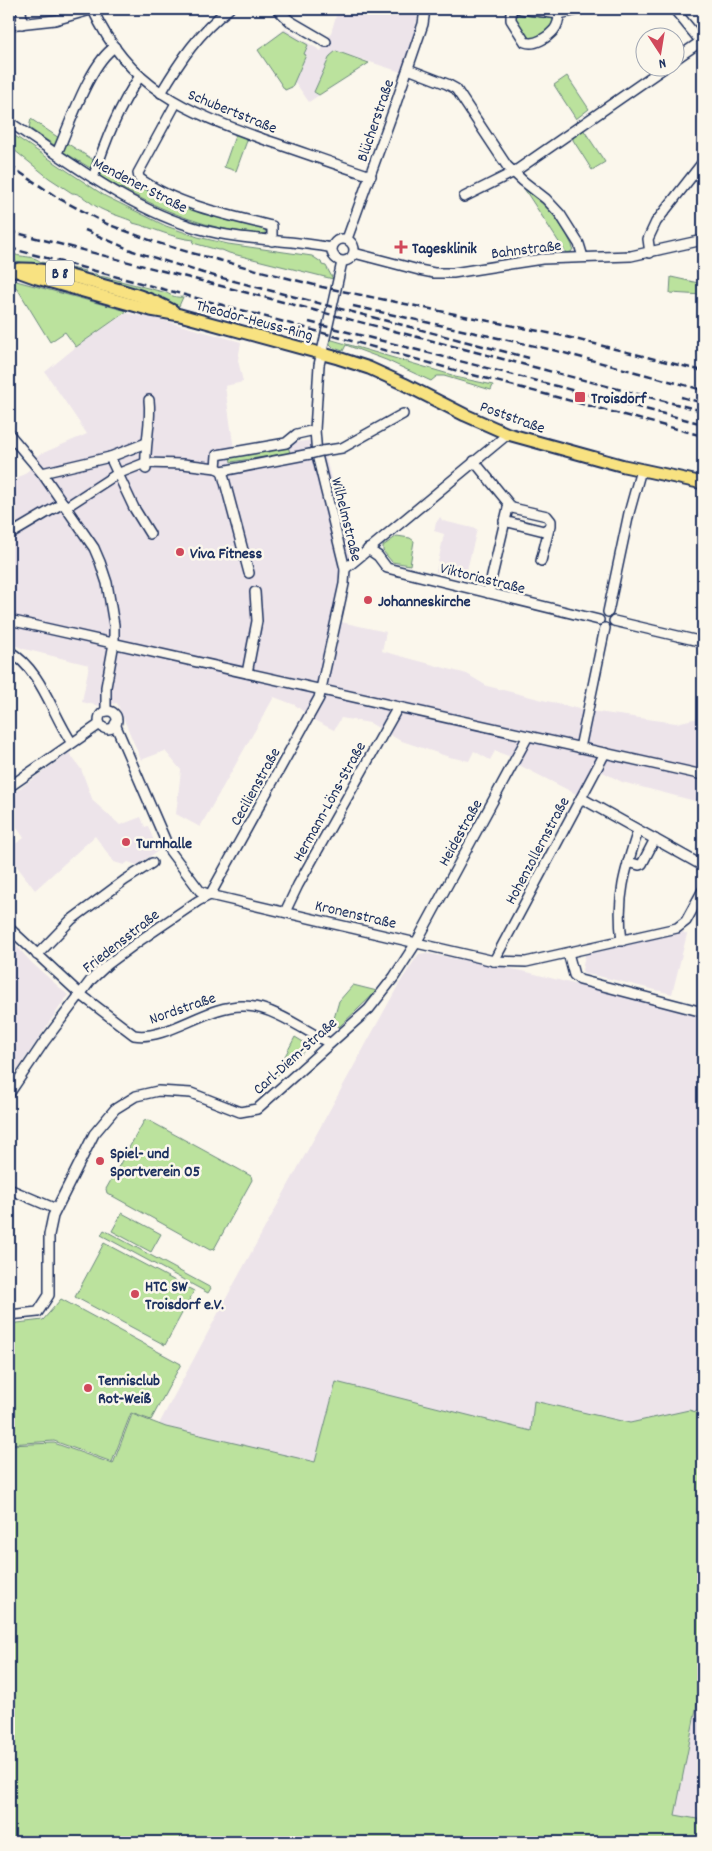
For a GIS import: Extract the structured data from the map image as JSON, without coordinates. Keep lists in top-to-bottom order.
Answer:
{
  "streets": {
    "main road": ["B 8", "Theodor-Heuss-Ring", "Poststraße"],
    "street": [
      "Schubertstraße",
      "Blücherstraße",
      "Mendener Straße",
      "Bahnstraße",
      "Wilhelmstraße",
      "Viktoriastraße",
      "Cecilienstraße",
      "Hermann-Löns-Straße",
      "Heidestraße",
      "Hohenzollernstraße",
      "Kronenstraße",
      "Friedensstraße",
      "Nordstraße",
      "Carl-Diem-Straße"
    ]
  },
  "crossings": [
    ["Schubertstraße", "Blücherstraße"],
    ["Blücherstraße", "Mendener Straße"],
    ["Blücherstraße", "Bahnstraße"],
    ["Mendener Straße", "Bahnstraße"],
    ["Theodor-Heuss-Ring", "Poststraße"],
    ["Theodor-Heuss-Ring", "Wilhelmstraße"],
    ["Poststraße", "Wilhelmstraße"],
    ["Wilhelmstraße", "Cecilienstraße"],
    ["Cecilienstraße", "Kronenstraße"],
    ["Cecilienstraße", "Friedensstraße"],
    ["Hermann-Löns-Straße", "Kronenstraße"],
    ["Heidestraße", "Kronenstraße"],
    ["Heidestraße", "Carl-Diem-Straße"],
    ["Hohenzollernstraße", "Kronenstraße"],
    ["Kronenstraße", "Friedensstraße"],
    ["Kronenstraße", "Carl-Diem-Straße"],
    ["Friedensstraße", "Nordstraße"],
    ["Nordstraße", "Carl-Diem-Straße"]
  ],
  "places": {
    "health": ["Tagesklinik"],
    "transit": ["Troisdorf"],
    "other": [
      "Viva Fitness",
      "Johanneskirche",
      "Turnhalle",
      "Spiel- und Sportverein 05",
      "HTC SW Troisdorf e.V.",
      "Tennisclub Rot-Weiß"
    ]
  },
  "north": "bottom"
}
